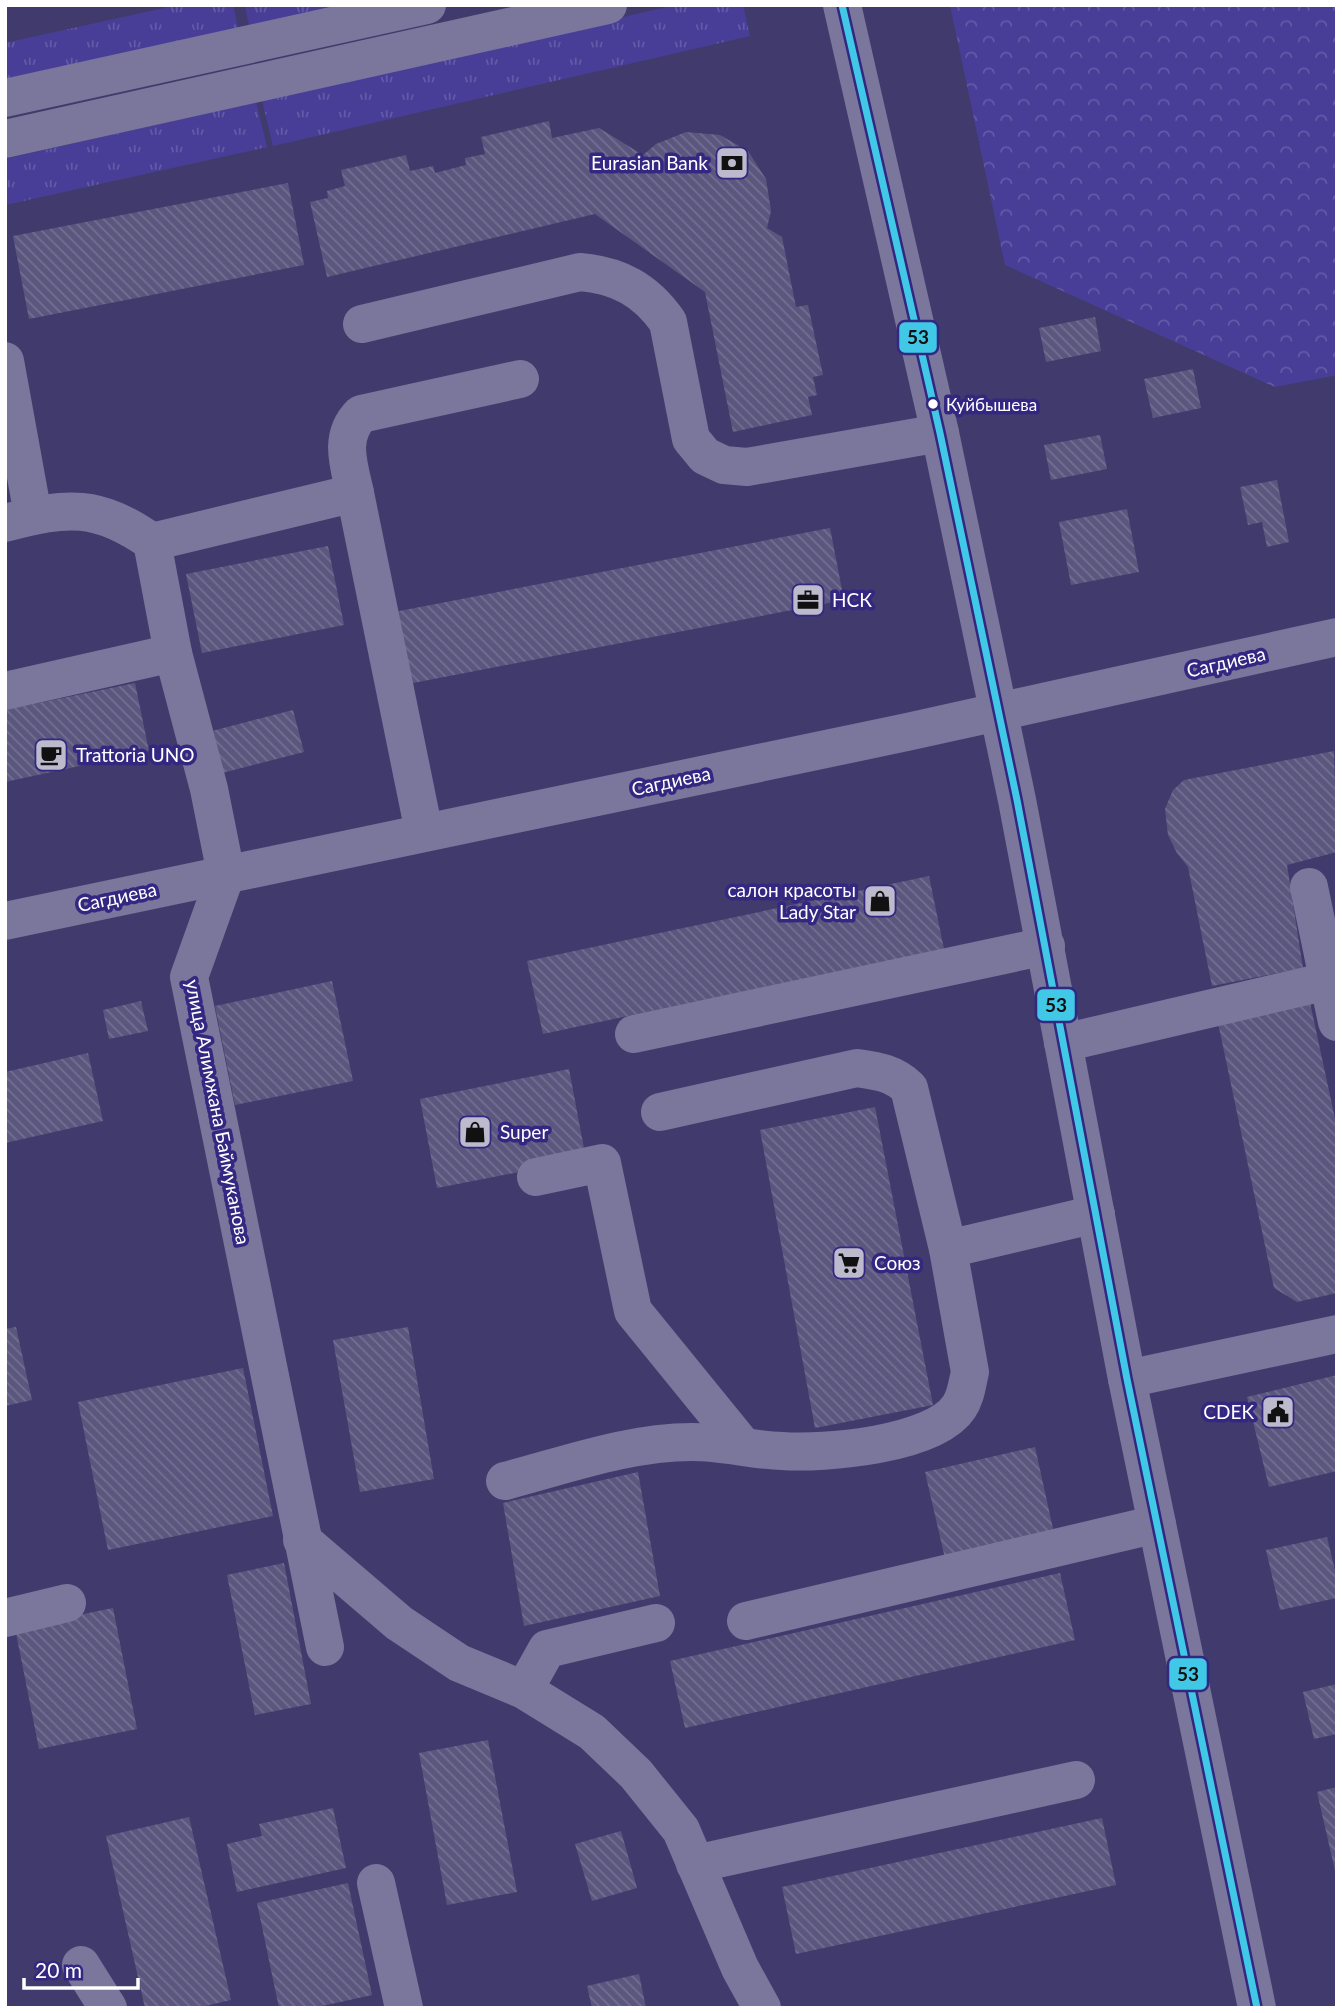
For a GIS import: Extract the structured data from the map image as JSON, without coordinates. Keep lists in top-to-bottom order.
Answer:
{
  "streets": {
    "street": ["Сагдиева", "улица Алимжана Баймуканова"]
  },
  "crossings": [
    ["Сагдиева", "улица Алимжана Баймуканова"]
  ],
  "places": {
    "bank": ["Eurasian Bank"],
    "other": ["Куйбышева"],
    "office": ["НСК"],
    "cafe": ["Trattoria UNO"],
    "shop": ["салон красоты Lady Star", "Super"],
    "supermarket": ["Союз"],
    "public building": ["CDEK"]
  },
  "lines": ["transit line 53"],
  "scale_bar": "20 m"
}
